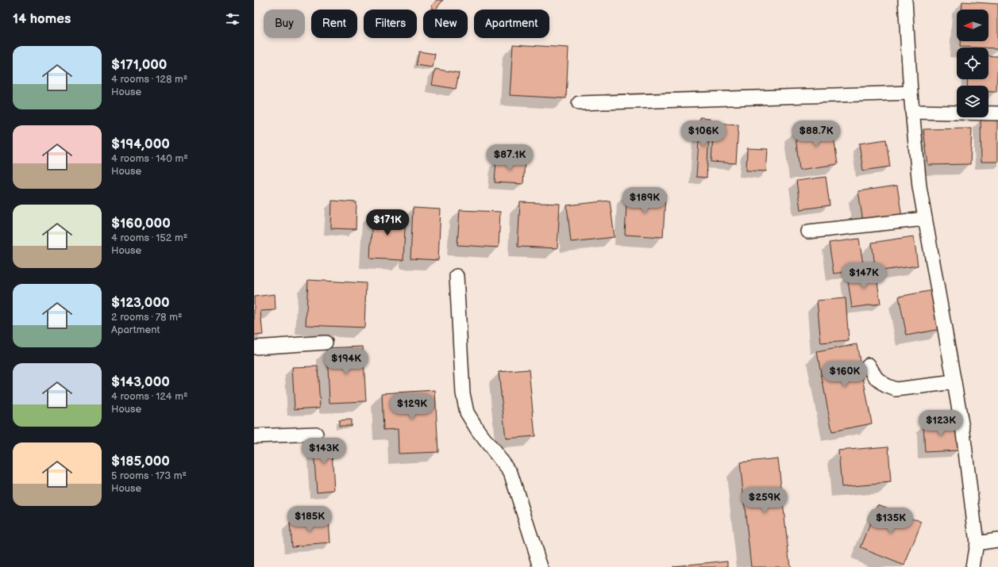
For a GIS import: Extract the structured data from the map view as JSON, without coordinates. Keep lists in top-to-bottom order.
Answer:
{
  "north": "left",
  "page": {
    "heading": "14 homes",
    "chip": [
      "Buy",
      "Rent",
      "Filters",
      "New",
      "Apartment"
    ],
    "list": [
      {
        "name": "$171,000",
        "note": "4 rooms · 128 m² · House"
      },
      {
        "name": "$194,000",
        "note": "4 rooms · 140 m² · House"
      },
      {
        "name": "$160,000",
        "note": "4 rooms · 152 m² · House"
      },
      {
        "name": "$123,000",
        "note": "2 rooms · 78 m² · Apartment"
      },
      {
        "name": "$143,000",
        "note": "4 rooms · 124 m² · House"
      },
      {
        "name": "$185,000",
        "note": "5 rooms · 173 m² · House"
      }
    ],
    "price": [
      "$106K",
      "$88.7K",
      "$87.1K",
      "$189K",
      "$171K",
      "$147K",
      "$194K",
      "$160K",
      "$129K",
      "$123K",
      "$143K",
      "$259K",
      "$185K",
      "$135K"
    ]
  }
}
